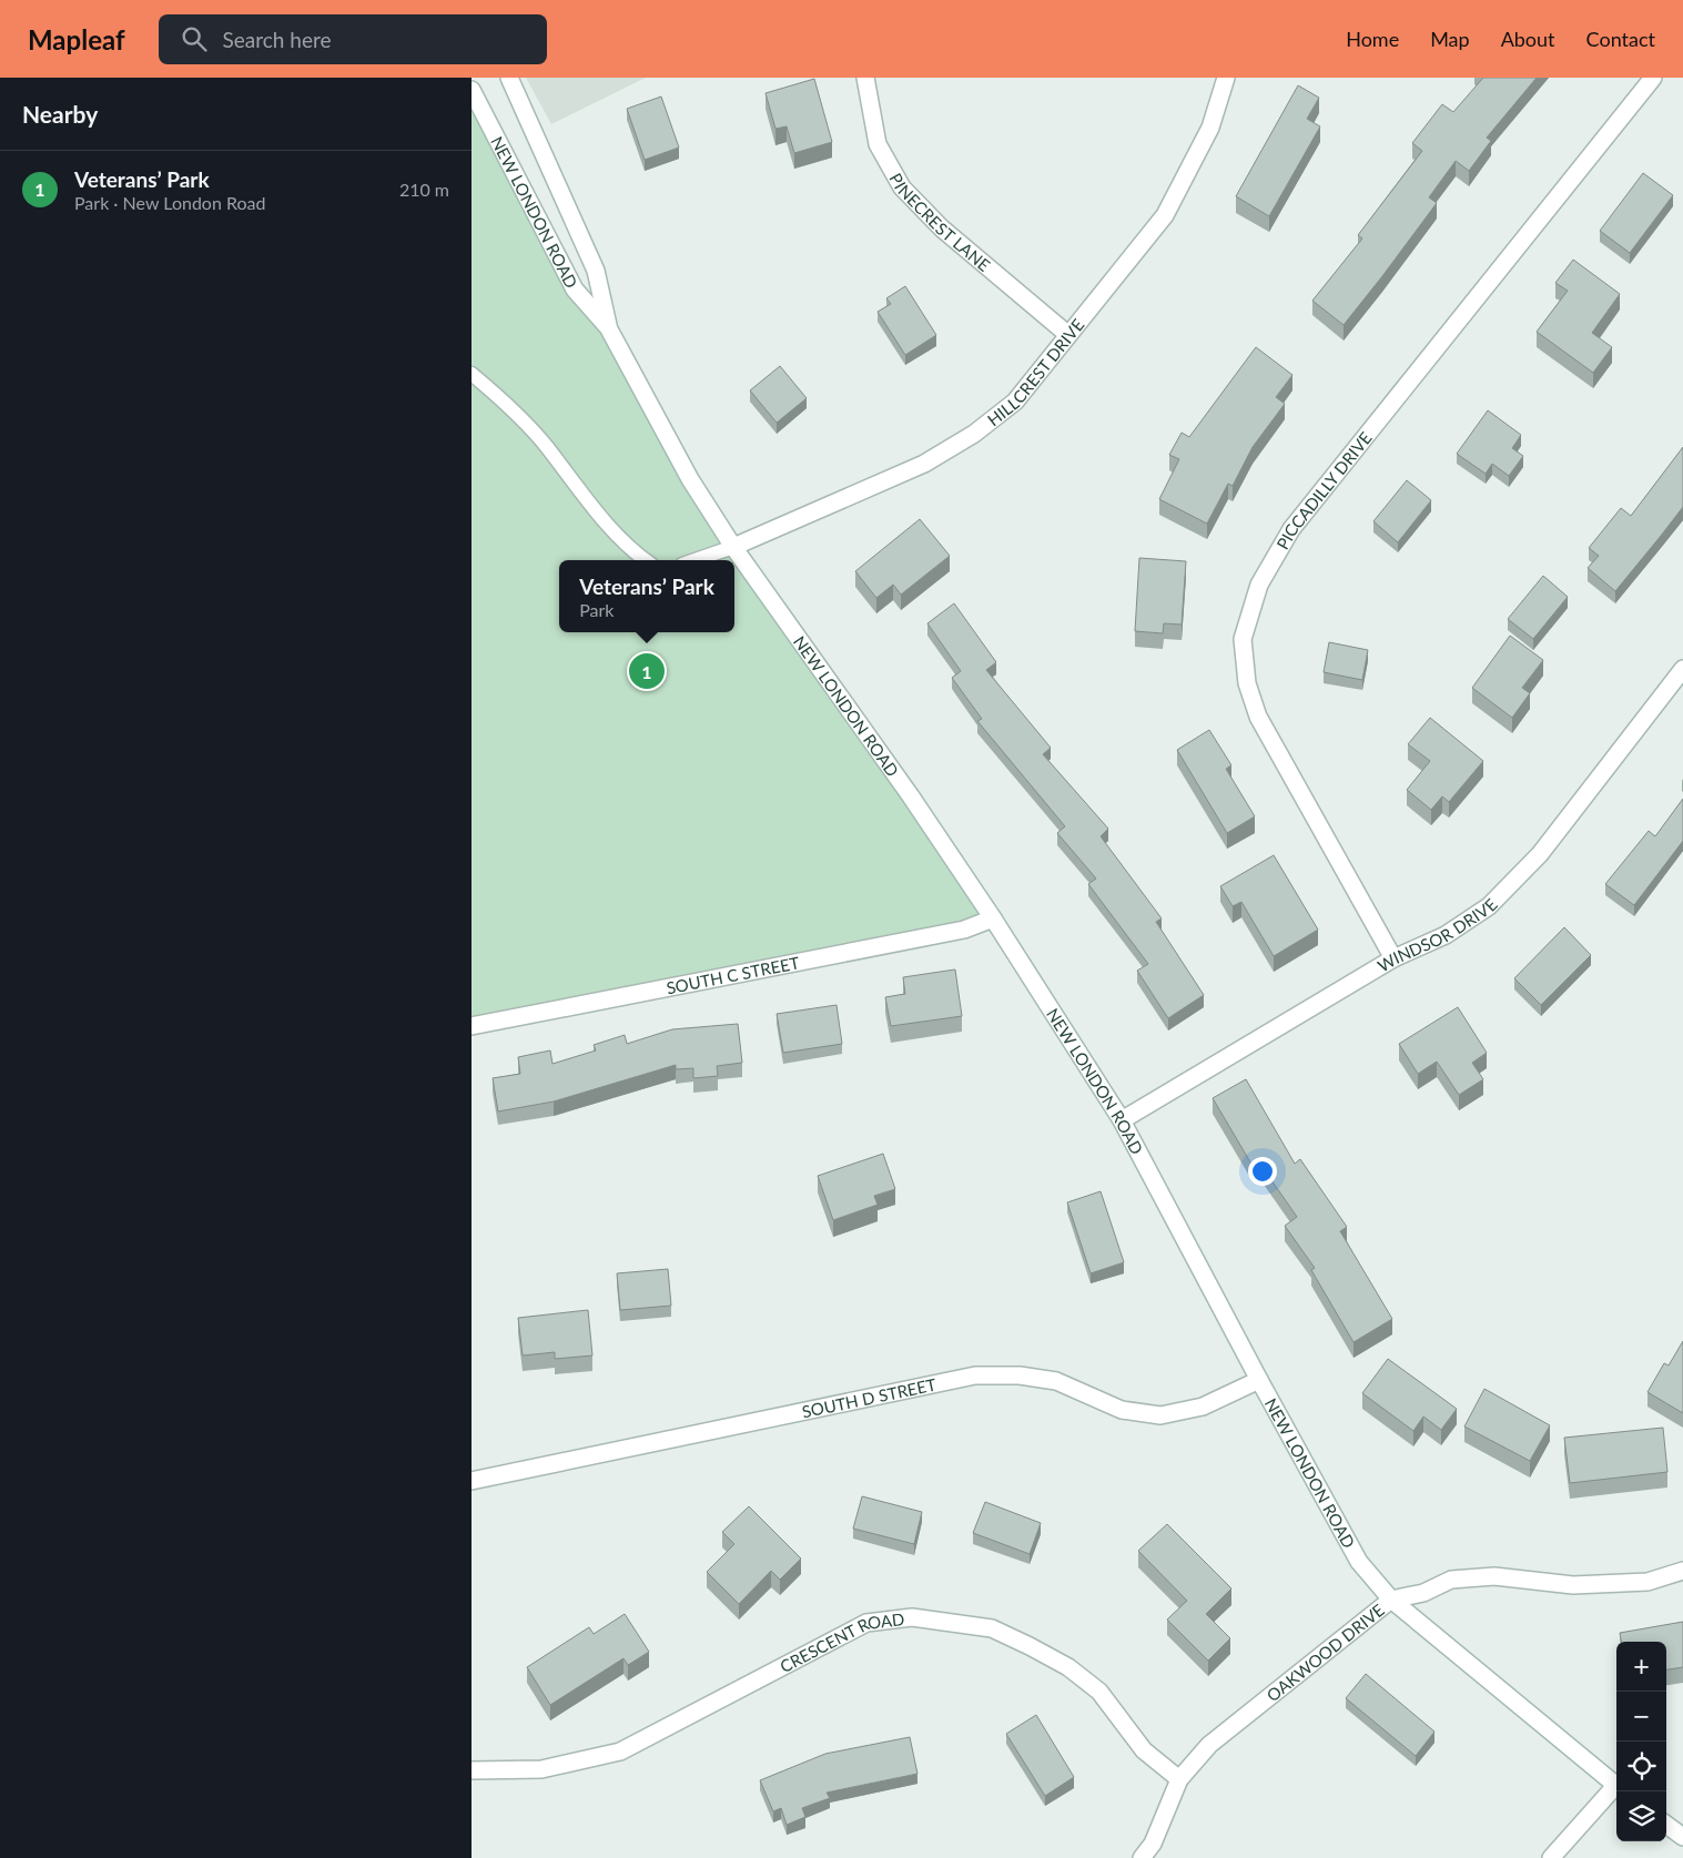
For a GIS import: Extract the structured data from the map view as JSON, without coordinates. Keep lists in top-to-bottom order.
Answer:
{
  "streets": {
    "street": [
      "NEW LONDON ROAD",
      "PINECREST LANE",
      "HILLCREST DRIVE",
      "PICCADILLY DRIVE",
      "WINDSOR DRIVE",
      "SOUTH C STREET",
      "SOUTH D STREET",
      "CRESCENT ROAD",
      "OAKWOOD DRIVE"
    ]
  },
  "crossings": [
    ["NEW LONDON ROAD", "HILLCREST DRIVE"],
    ["NEW LONDON ROAD", "WINDSOR DRIVE"],
    ["NEW LONDON ROAD", "SOUTH C STREET"],
    ["NEW LONDON ROAD", "SOUTH D STREET"],
    ["NEW LONDON ROAD", "OAKWOOD DRIVE"],
    ["PINECREST LANE", "HILLCREST DRIVE"],
    ["PICCADILLY DRIVE", "WINDSOR DRIVE"],
    ["CRESCENT ROAD", "OAKWOOD DRIVE"]
  ],
  "page": {
    "header": "Mapleaf",
    "search": "Search here",
    "nav": [
      "Home",
      "Map",
      "About",
      "Contact"
    ],
    "heading": "Nearby",
    "list": [
      {
        "mark": "1",
        "name": "Veterans’ Park",
        "note": "Park · New London Road",
        "value": "210 m"
      }
    ],
    "popup": ["Veterans’ Park", "Park"],
    "pins": "1",
    "map_buttons": ["+", "−"]
  }
}
